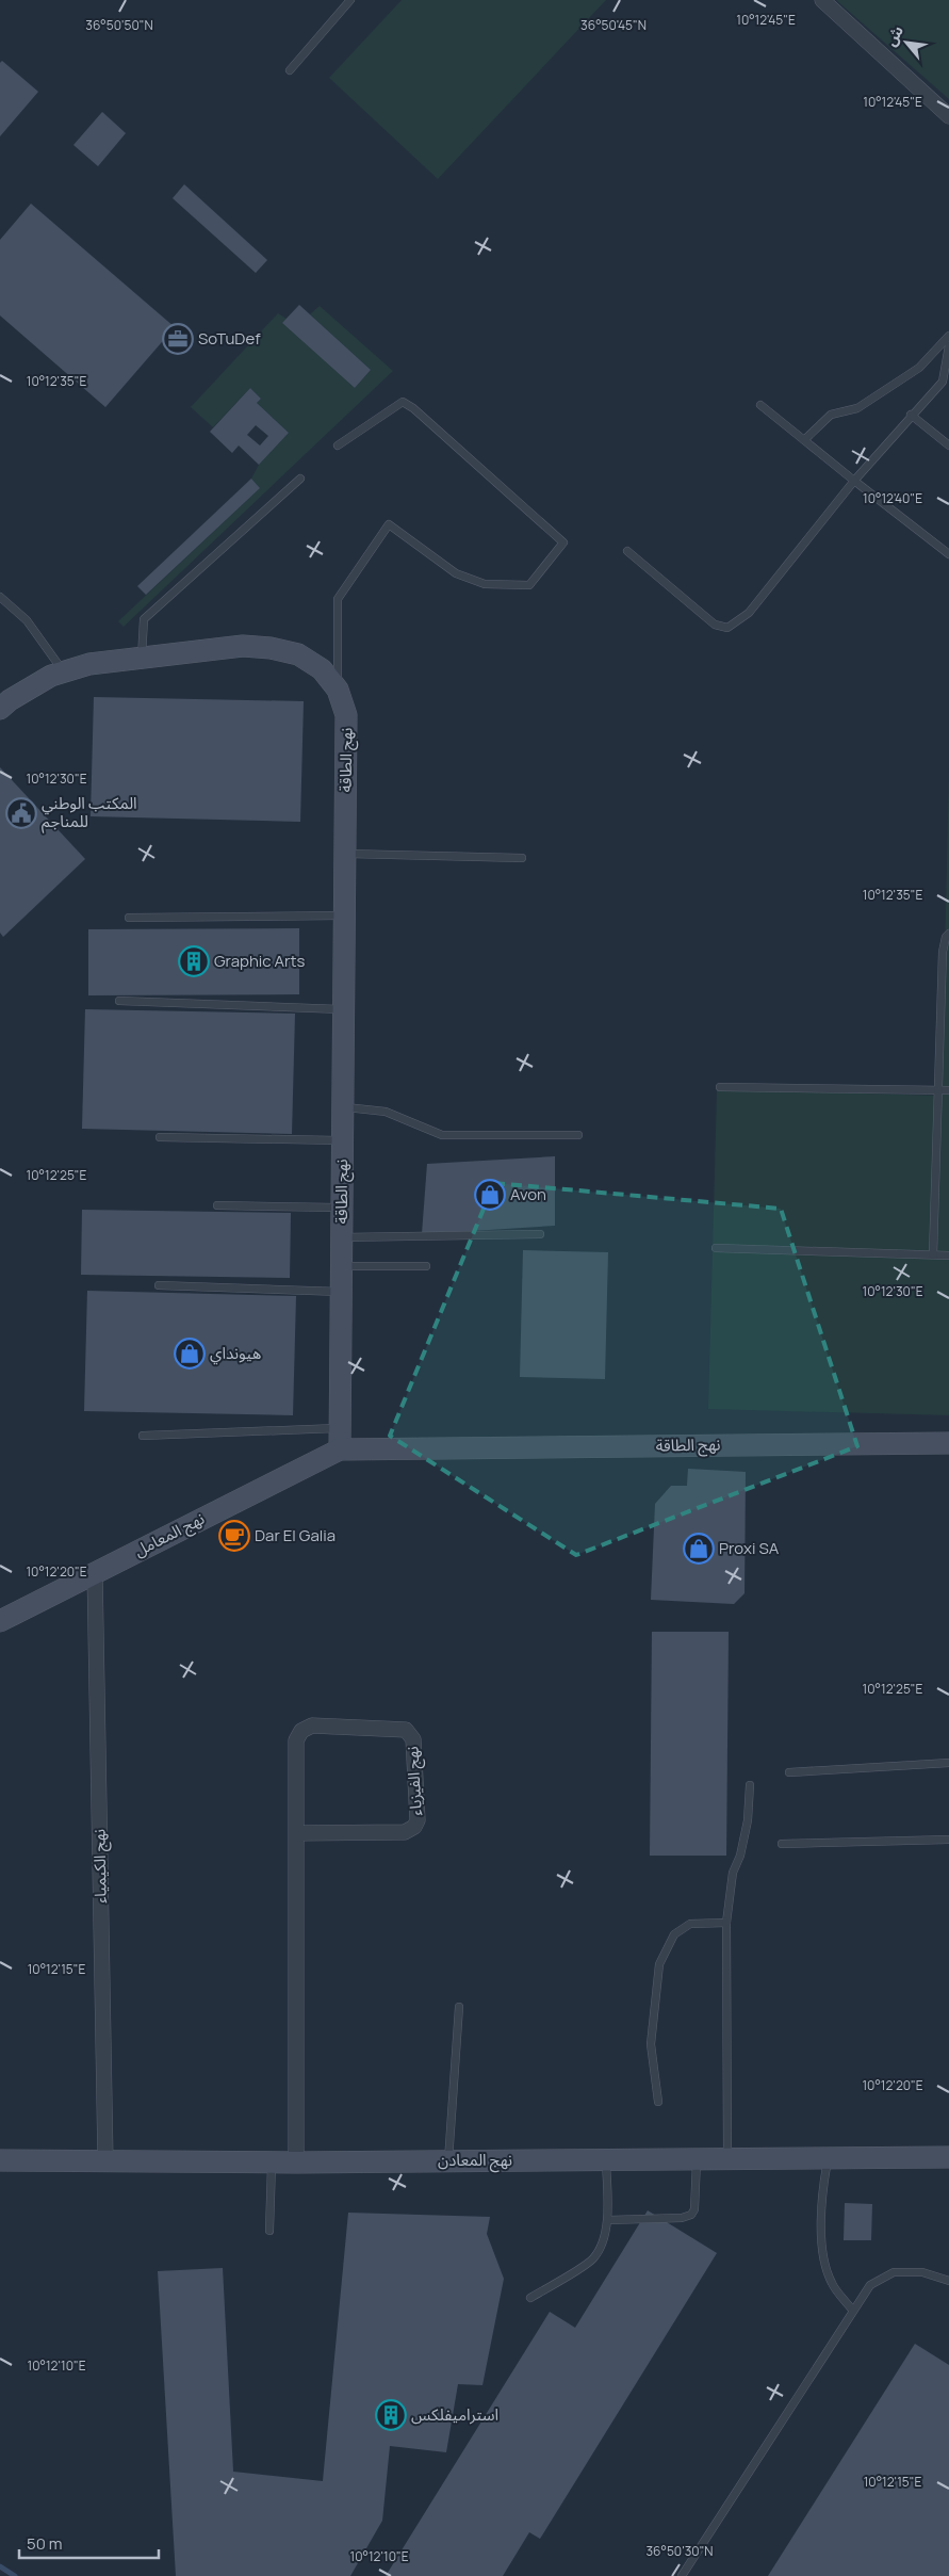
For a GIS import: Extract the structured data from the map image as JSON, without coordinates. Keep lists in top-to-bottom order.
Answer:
{
  "streets": {
    "street": [
      "نهج الطاقة",
      "نهج المعامل",
      "نهج الفيزياء",
      "نهج الكيمياء",
      "نهج المعادن"
    ]
  },
  "crossings": [
    ["نهج الطاقة", "نهج المعامل"],
    ["نهج المعامل", "نهج الكيمياء"],
    ["نهج الفيزياء", "نهج المعادن"],
    ["نهج الكيمياء", "نهج المعادن"]
  ],
  "places": {
    "office": ["SoTuDef"],
    "public building": ["المكتب الوطني للمناجم"],
    "building": ["Graphic Arts", "استراميفلكس"],
    "shop": ["Avon", "هيونداي", "Proxi SA"],
    "cafe": ["Dar El Galia"]
  },
  "scale_bar": "50 m",
  "north": "top left",
  "coordinates": [
    "10°12'45\"E",
    "36°50'50\"N",
    "36°50'45\"N",
    "10°12'35\"E",
    "10°12'40\"E",
    "10°12'30\"E",
    "10°12'25\"E",
    "10°12'20\"E",
    "10°12'15\"E",
    "10°12'10\"E",
    "36°50'30\"N"
  ]
}
